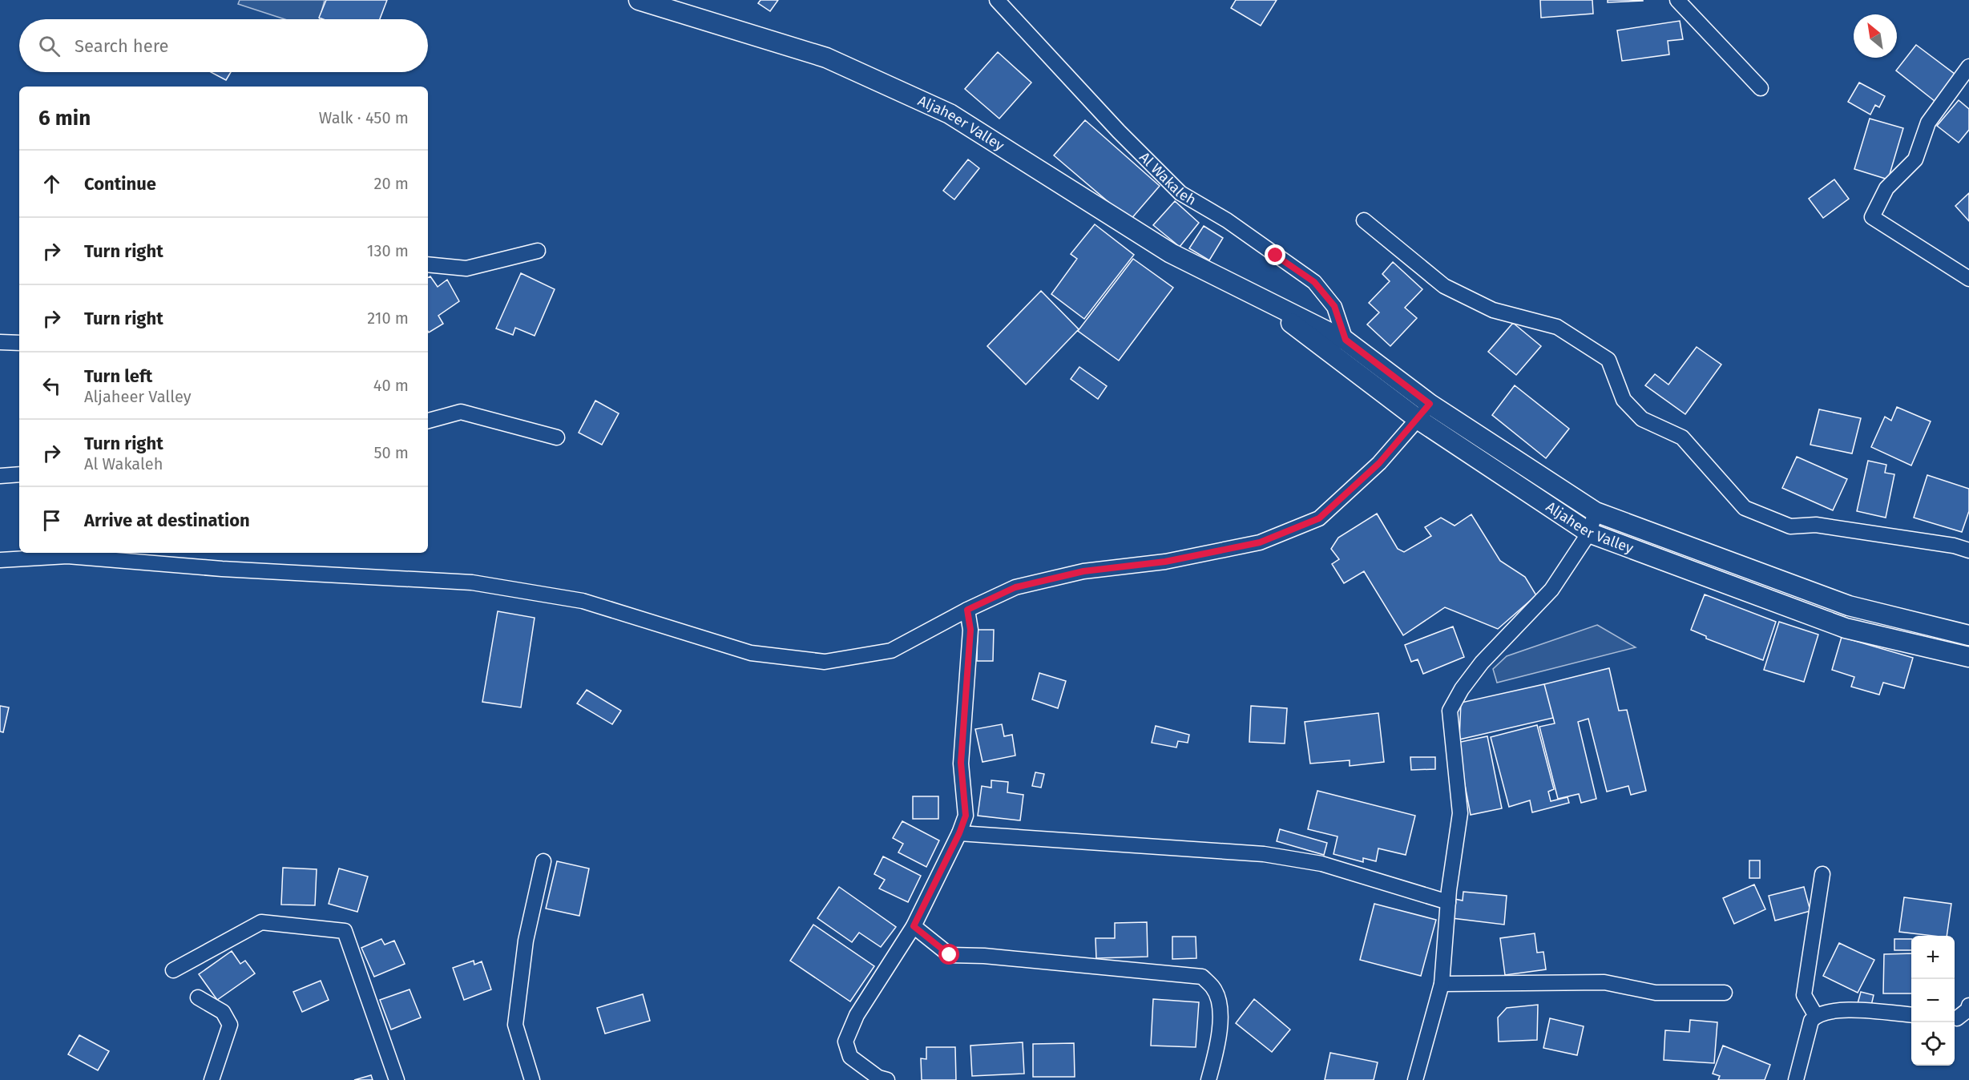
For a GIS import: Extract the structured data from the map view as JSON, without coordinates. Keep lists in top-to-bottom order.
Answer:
{
  "streets": {
    "street": ["Aljaheer Valley", "Al Wakaleh"]
  },
  "crossings": [
    ["Aljaheer Valley", "Al Wakaleh"]
  ],
  "north": "top left",
  "page": {
    "search": "Search here",
    "heading": ["6 min", "Walk · 450 m"],
    "list": [
      ["Continue", "20 m"],
      ["Turn right", "130 m"],
      ["Turn right", "210 m"],
      ["Turn left", "Aljaheer Valley", "40 m"],
      ["Turn right", "Al Wakaleh", "50 m"],
      "Arrive at destination"
    ],
    "map_buttons": ["+", "−"]
  }
}
